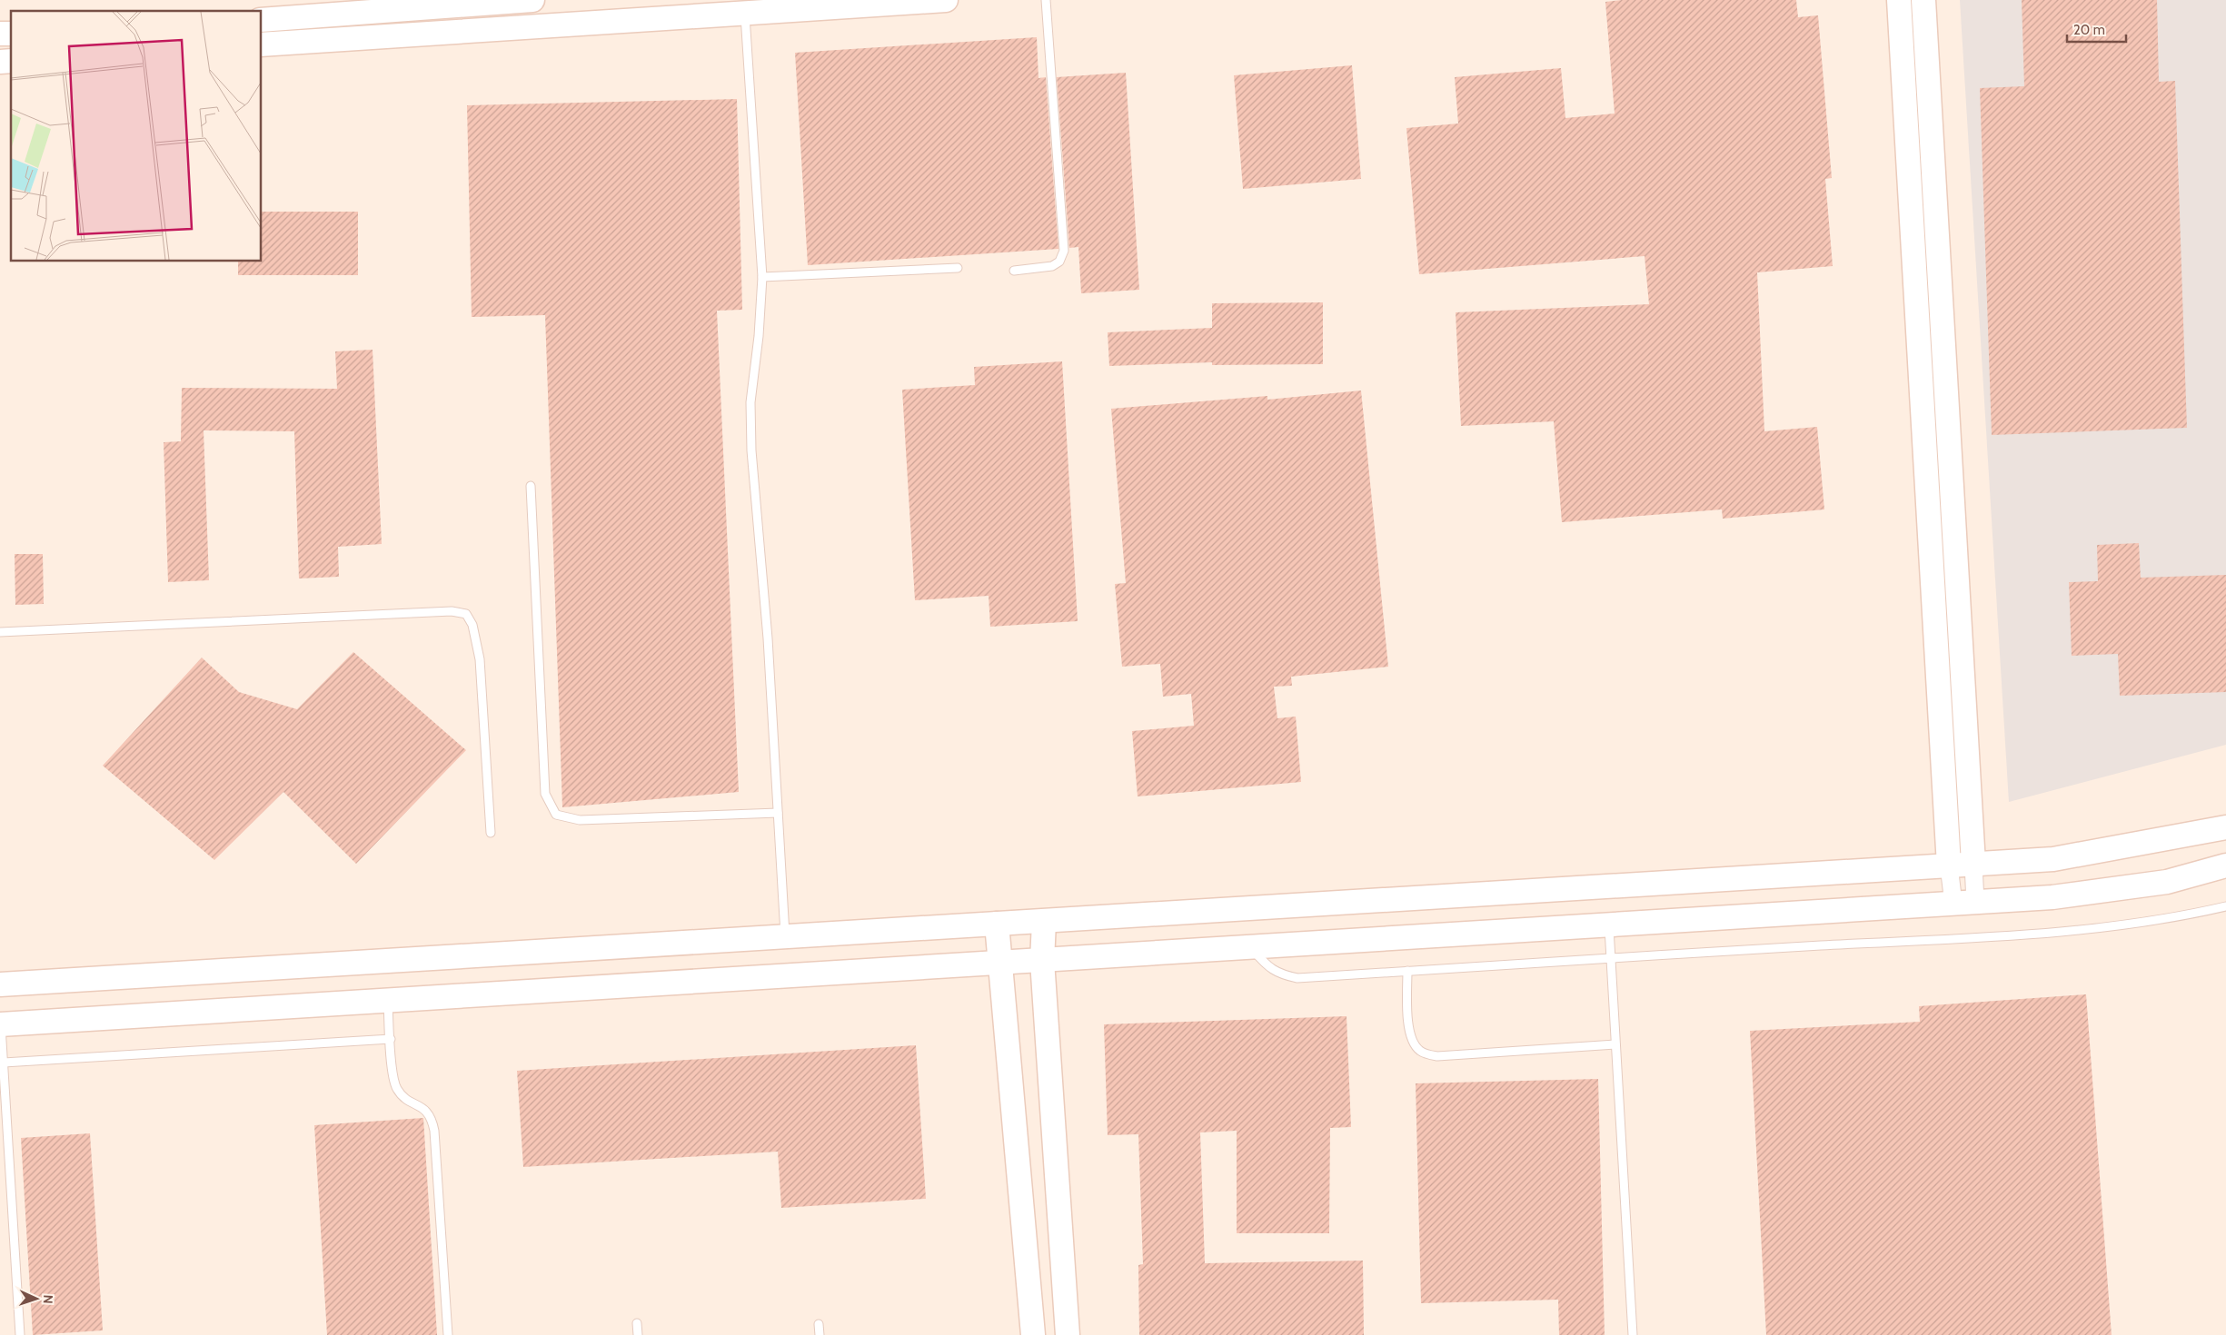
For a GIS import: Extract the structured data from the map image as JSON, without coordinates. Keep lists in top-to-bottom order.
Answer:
{
  "scale_bar": "20 m",
  "north": "right"
}
